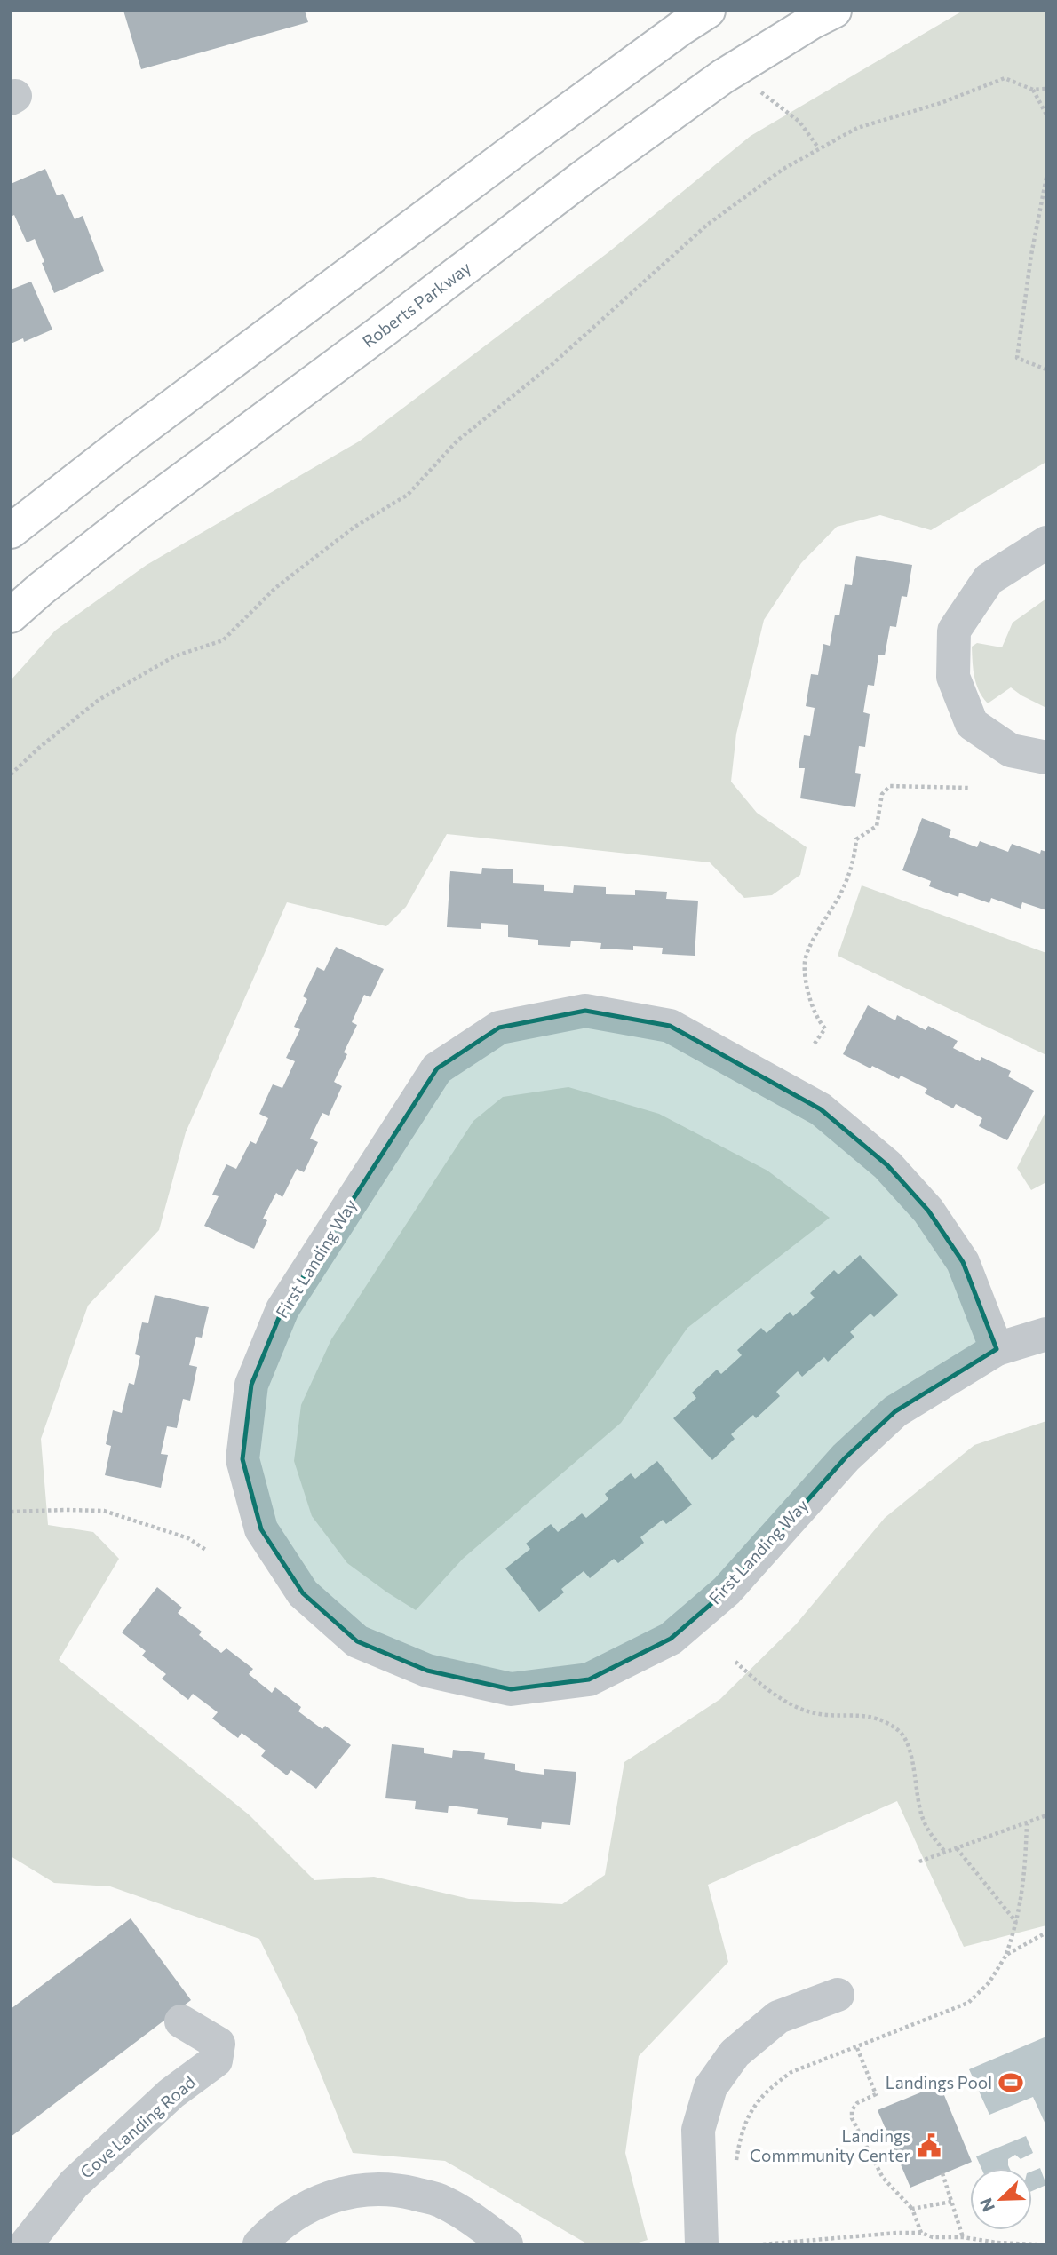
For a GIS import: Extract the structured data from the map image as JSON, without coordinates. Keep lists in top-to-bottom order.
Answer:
{
  "streets": {
    "main road": ["Roberts Parkway"],
    "street": ["First Landing Way", "Cove Landing Road"]
  },
  "places": {
    "sports": ["Landings Pool"],
    "public building": ["Landings Commmunity Center"]
  },
  "north": "bottom left"
}
